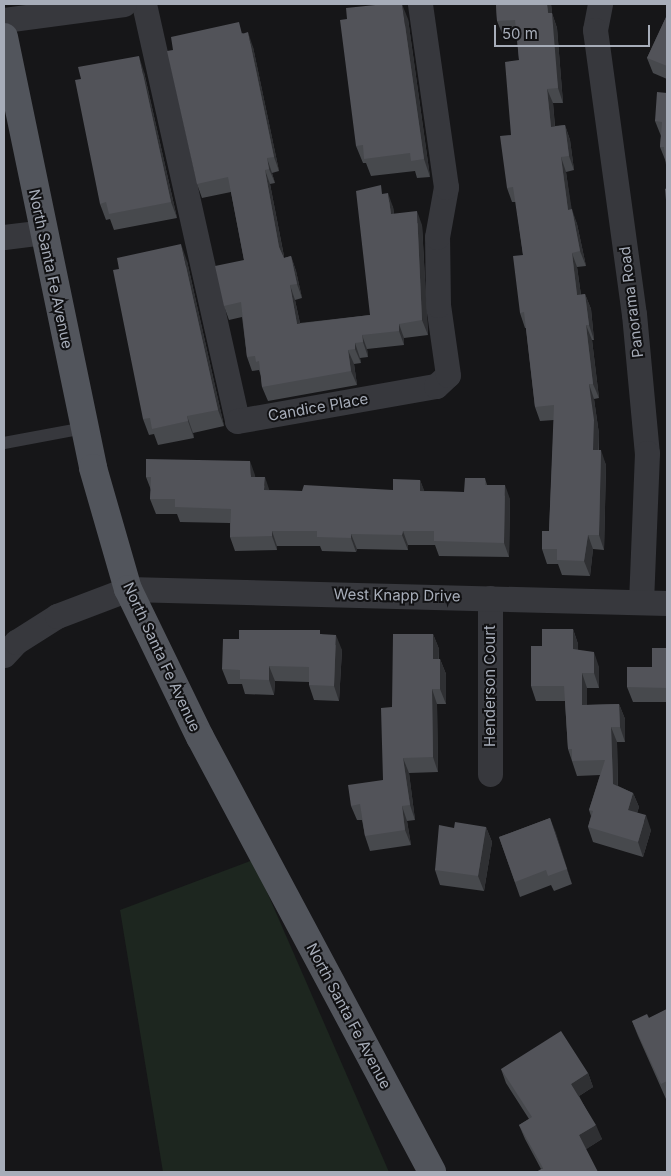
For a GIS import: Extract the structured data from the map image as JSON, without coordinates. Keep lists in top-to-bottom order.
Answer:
{
  "streets": {
    "main road": ["North Santa Fe Avenue"],
    "street": [
      "Panorama Road",
      "Candice Place",
      "West Knapp Drive",
      "Henderson Court"
    ]
  },
  "crossings": [
    ["North Santa Fe Avenue", "West Knapp Drive"],
    ["Panorama Road", "West Knapp Drive"],
    ["West Knapp Drive", "Henderson Court"]
  ],
  "scale_bar": "50 m"
}
